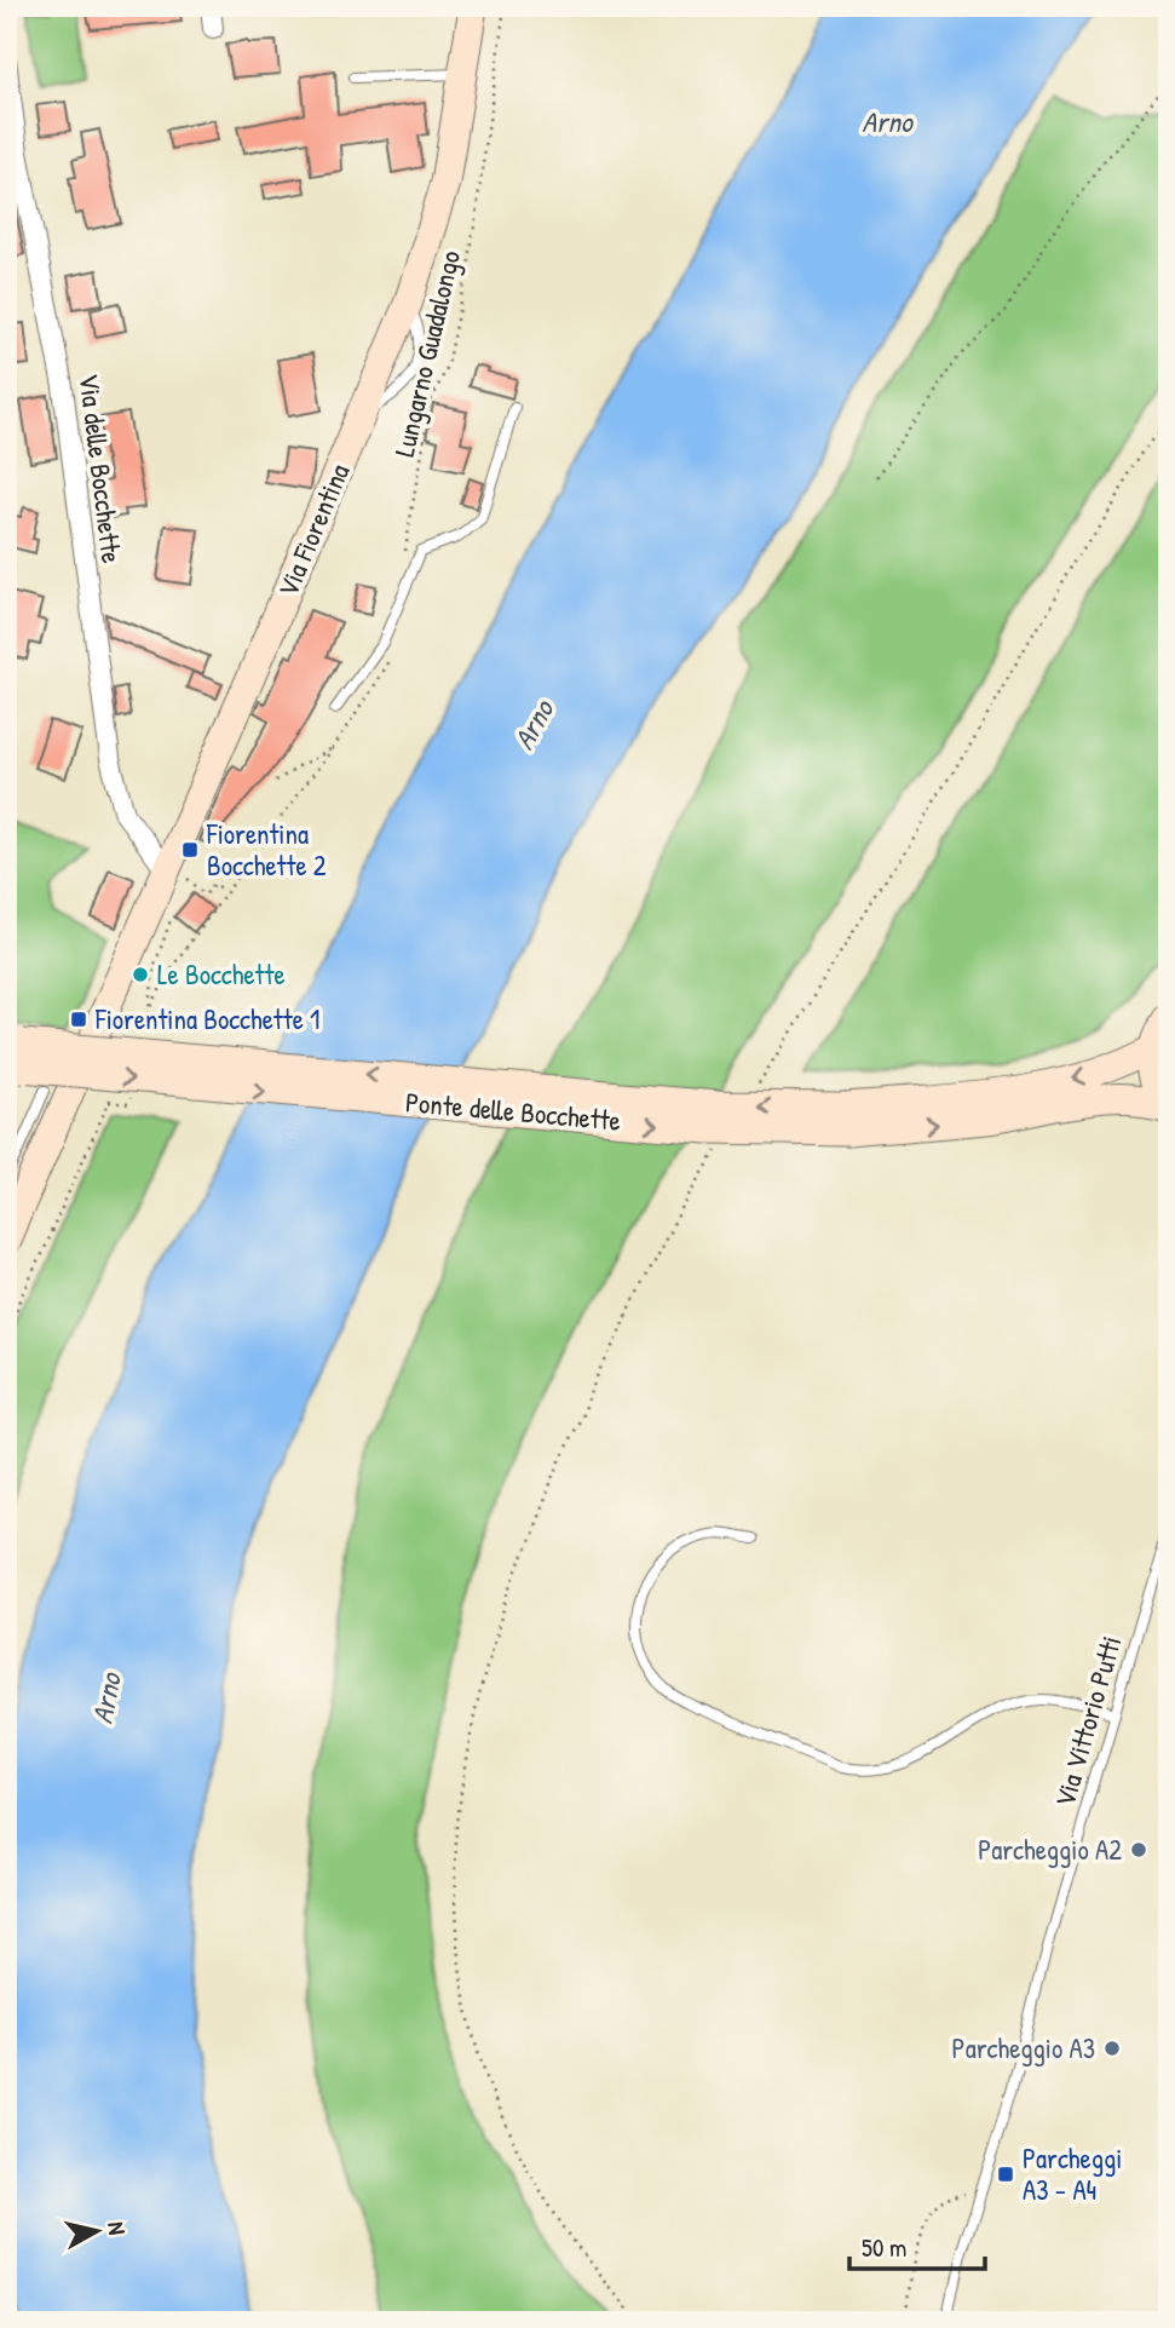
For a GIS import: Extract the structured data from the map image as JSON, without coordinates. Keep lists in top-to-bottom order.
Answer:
{
  "streets": {
    "main road": ["Via Fiorentina", "Ponte delle Bocchette"],
    "street": ["Via delle Bocchette"],
    "lane": ["Via Vittorio Putti"],
    "path": ["Lungarno Guadalongo"]
  },
  "crossings": [
    ["Via delle Bocchette", "Via Fiorentina"]
  ],
  "water": ["Arno"],
  "places": {
    "transit": ["Fiorentina Bocchette 2", "Fiorentina Bocchette 1", "Parcheggi A3 - A4"],
    "other": ["Le Bocchette", "Parcheggio A2", "Parcheggio A3"]
  },
  "scale_bar": "50 m",
  "north": "right"
}
